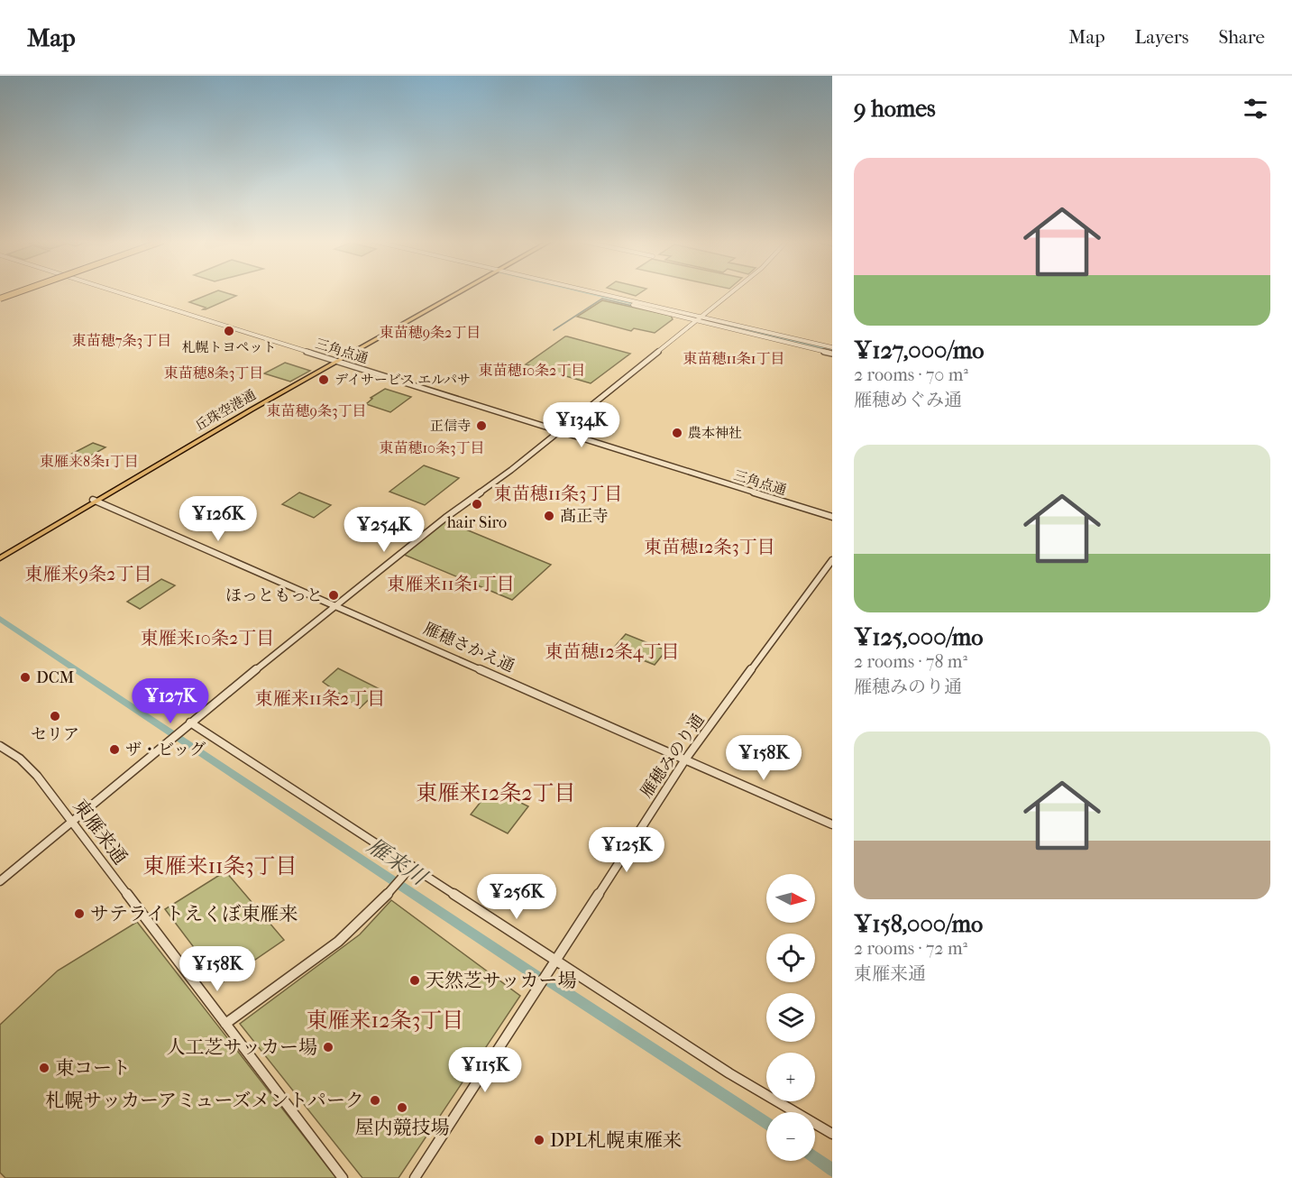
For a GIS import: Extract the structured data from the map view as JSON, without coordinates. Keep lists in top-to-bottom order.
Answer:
{
  "streets": {
    "main road": ["丘珠空港通"],
    "street": [
      "三角点通",
      "雁穂さかえ通",
      "雁穂みのり通",
      "東雁来通"
    ]
  },
  "crossings": [
    ["三角点通", "丘珠空港通"],
    ["丘珠空港通", "雁穂さかえ通"],
    ["雁穂さかえ通", "雁穂みのり通"]
  ],
  "districts": [
    "東苗穂9条2丁目",
    "東苗穂7条3丁目",
    "東苗穂11条1丁目",
    "東苗穂10条2丁目",
    "東苗穂8条3丁目",
    "東苗穂9条3丁目",
    "東苗穂10条3丁目",
    "東雁来8条1丁目",
    "東苗穂11条3丁目",
    "東苗穂12条3丁目",
    "東雁来9条2丁目",
    "東雁来11条1丁目",
    "東雁来10条2丁目",
    "東苗穂12条4丁目",
    "東雁来11条2丁目",
    "東雁来12条2丁目",
    "東雁来11条3丁目",
    "東雁来12条3丁目"
  ],
  "water": ["雁来川"],
  "places": [
    "札幌トヨペット",
    "デイサービス エルパサ",
    "正信寺",
    "農本神社",
    "hair Siro",
    "髙正寺",
    "ほっともっと",
    "DCM",
    "セリア",
    "ザ・ビッグ",
    "サテライトえくぼ東雁来",
    "天然芝サッカー場",
    "人工芝サッカー場",
    "東コート",
    "札幌サッカーアミューズメントパーク",
    "屋内競技場",
    "DPL札幌東雁来"
  ],
  "north": "right",
  "page": {
    "header": "Map",
    "nav": ["Map", "Layers", "Share"],
    "heading": "9 homes",
    "list": [
      {
        "name": "¥127,000/mo",
        "note": "2 rooms · 70 m² · 雁穂めぐみ通"
      },
      {
        "name": "¥125,000/mo",
        "note": "2 rooms · 78 m² · 雁穂みのり通"
      },
      {
        "name": "¥158,000/mo",
        "note": "2 rooms · 72 m² · 東雁来通"
      }
    ],
    "price": [
      "¥134K",
      "¥126K",
      "¥254K",
      "¥127K",
      "¥158K",
      "¥125K",
      "¥256K",
      "¥158K",
      "¥115K"
    ],
    "map_buttons": ["+", "−"]
  }
}
